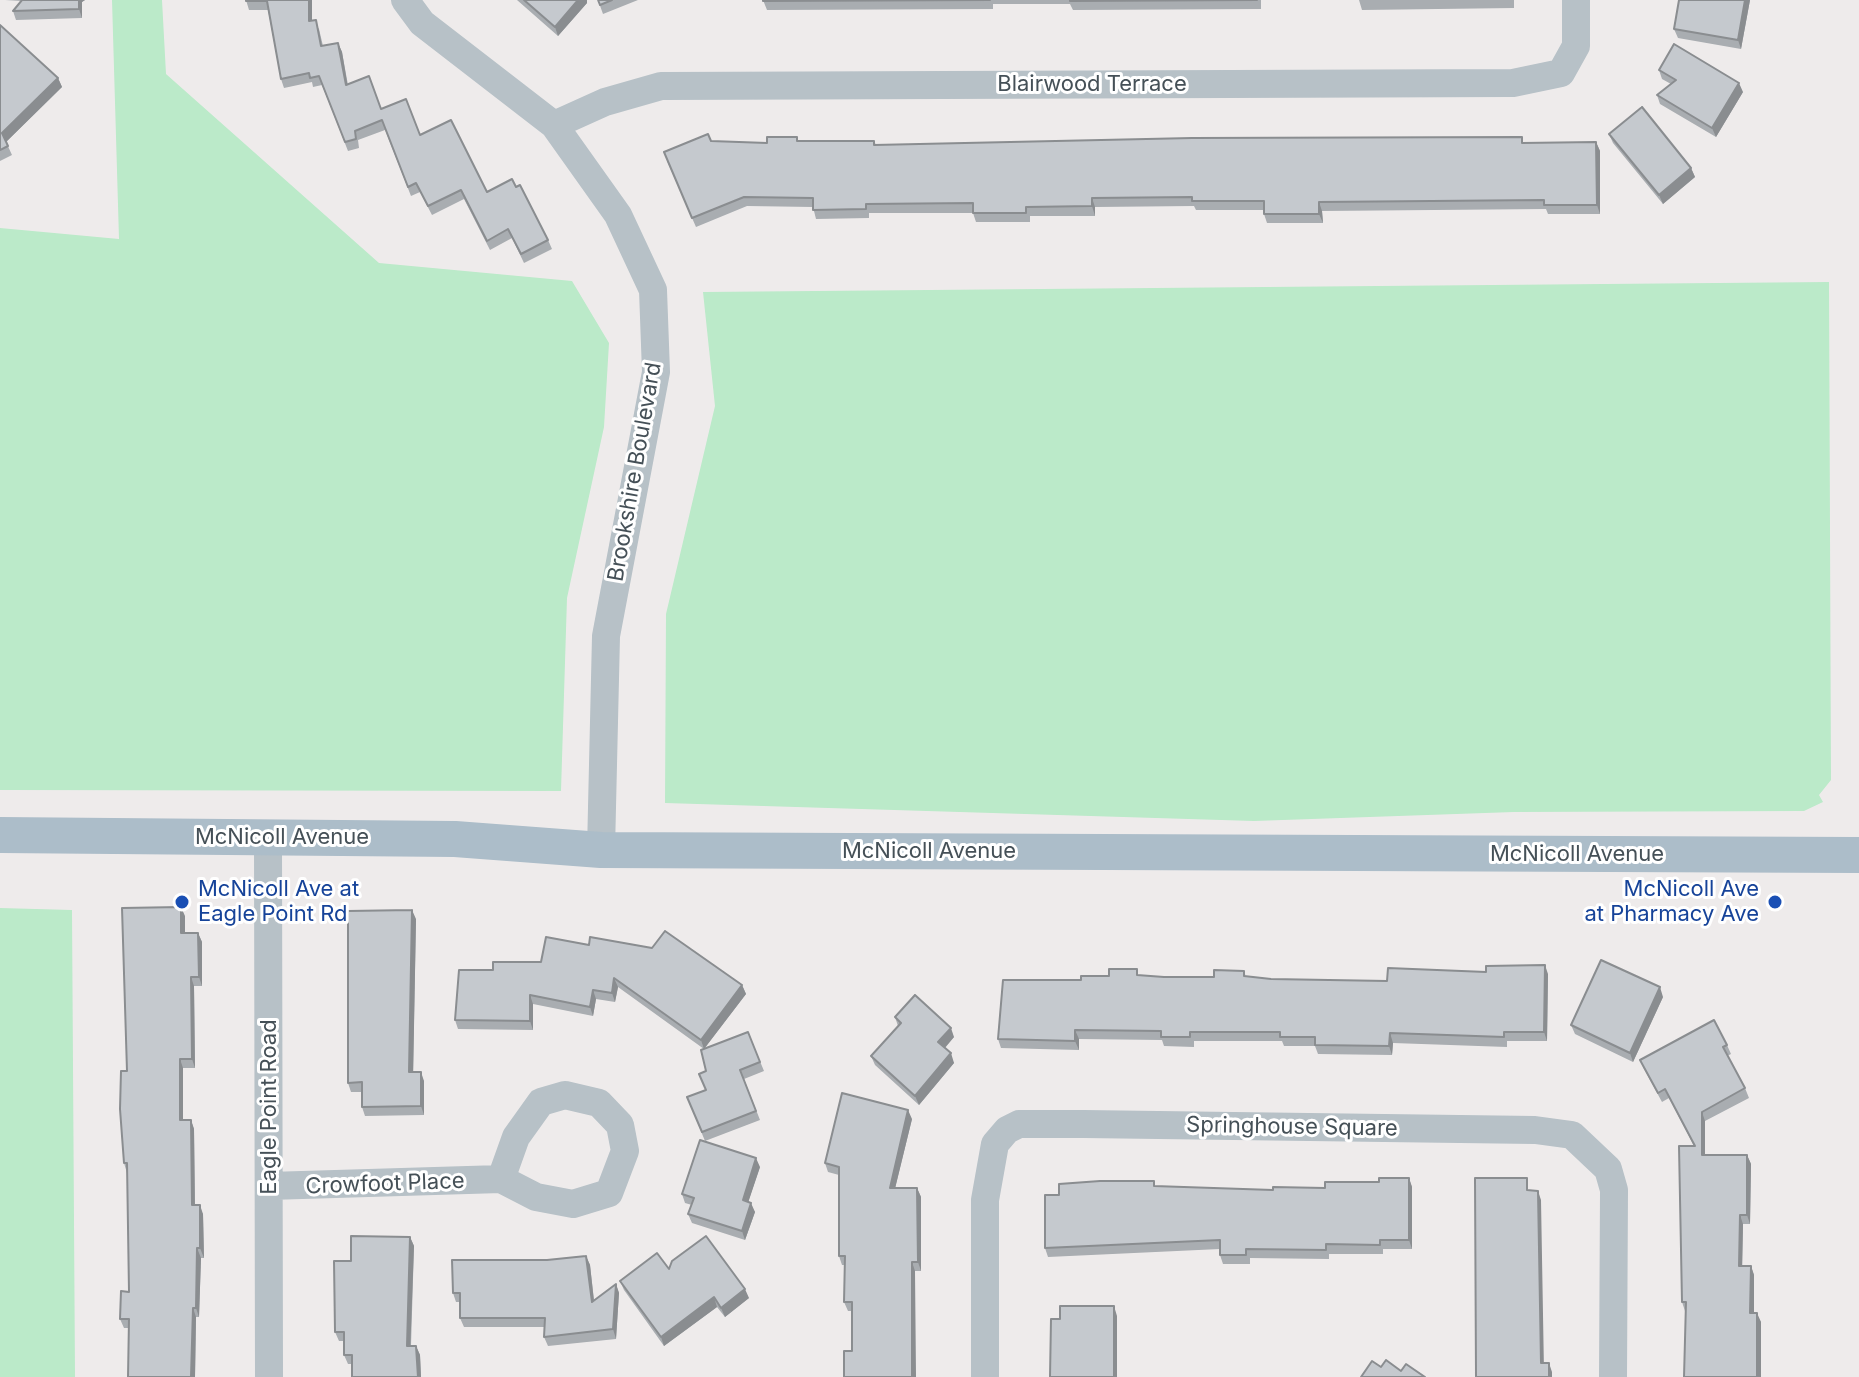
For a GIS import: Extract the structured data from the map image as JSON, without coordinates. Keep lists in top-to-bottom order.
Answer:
{
  "streets": {
    "main road": ["McNicoll Avenue"],
    "street": [
      "Blairwood Terrace",
      "Brookshire Boulevard",
      "Eagle Point Road",
      "Springhouse Square",
      "Crowfoot Place"
    ]
  },
  "crossings": [
    ["Blairwood Terrace", "Brookshire Boulevard"],
    ["Brookshire Boulevard", "McNicoll Avenue"],
    ["McNicoll Avenue", "Eagle Point Road"],
    ["Eagle Point Road", "Crowfoot Place"]
  ],
  "places": ["McNicoll Ave at Eagle Point Rd", "McNicoll Ave at Pharmacy Ave"]
}
